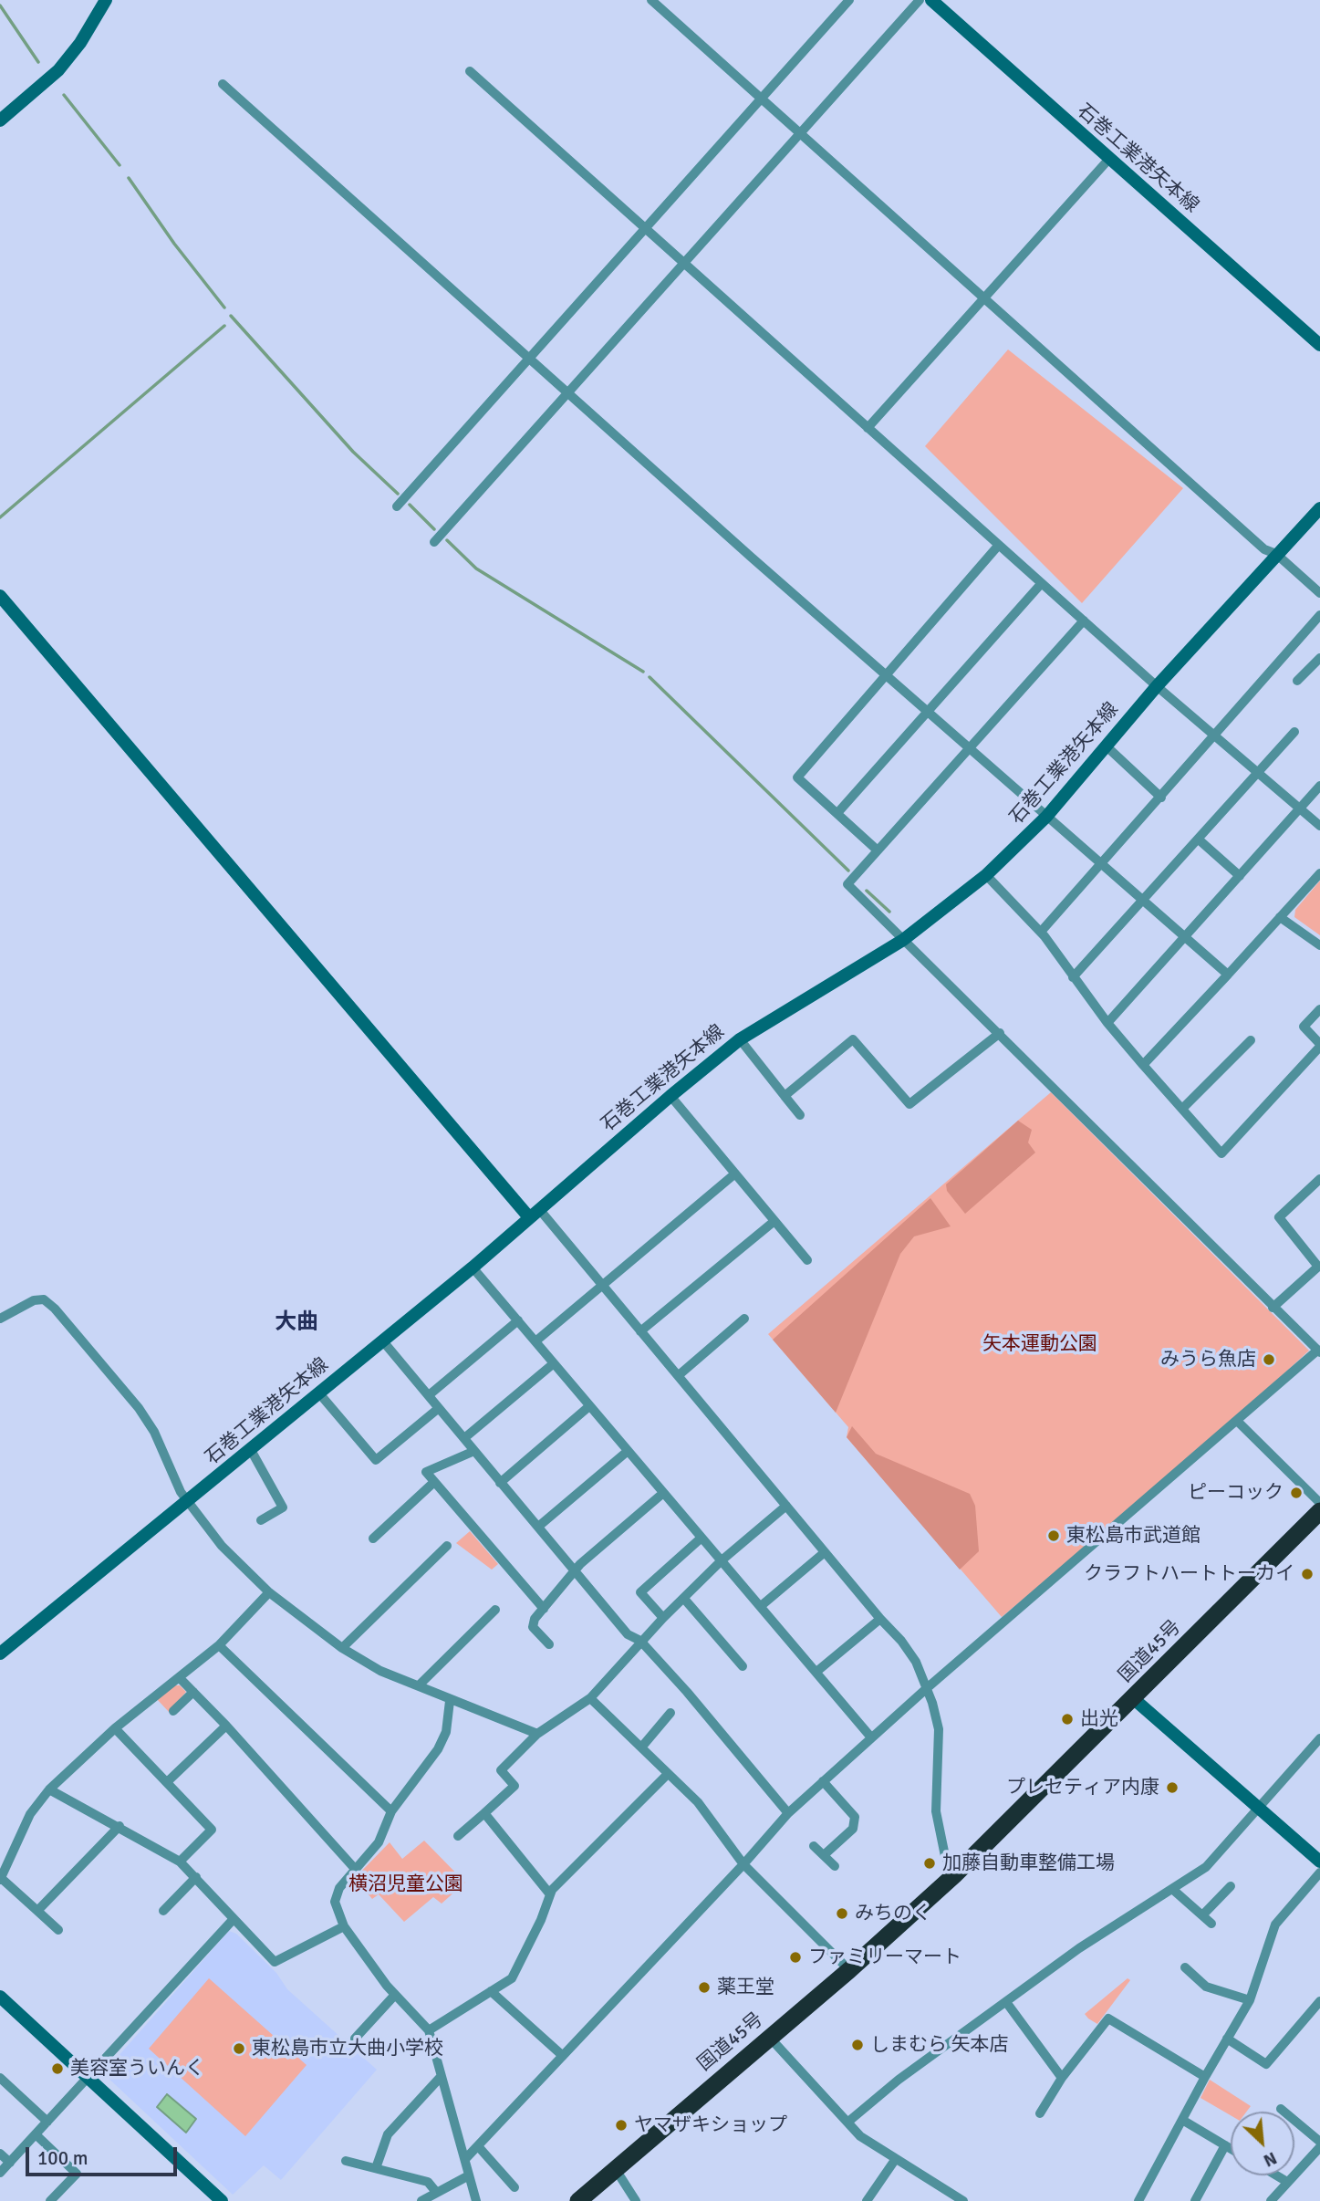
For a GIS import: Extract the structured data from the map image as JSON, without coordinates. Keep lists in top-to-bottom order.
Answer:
{
  "streets": {
    "highway": ["国道45号"],
    "main road": ["石巻工業港矢本線"]
  },
  "districts": ["大曲"],
  "parks": ["矢本運動公園", "横沼児童公園"],
  "places": [
    "みうら魚店",
    "ピーコック",
    "東松島市武道館",
    "クラフトハートトーカイ",
    "出光",
    "プレセティア内康",
    "加藤自動車整備工場",
    "みちのく",
    "ファミリーマート",
    "薬王堂",
    "しまむら 矢本店",
    "東松島市立大曲小学校",
    "美容室ういんく",
    "ヤマザキショップ"
  ],
  "scale_bar": "100 m",
  "north": "bottom right"
}
